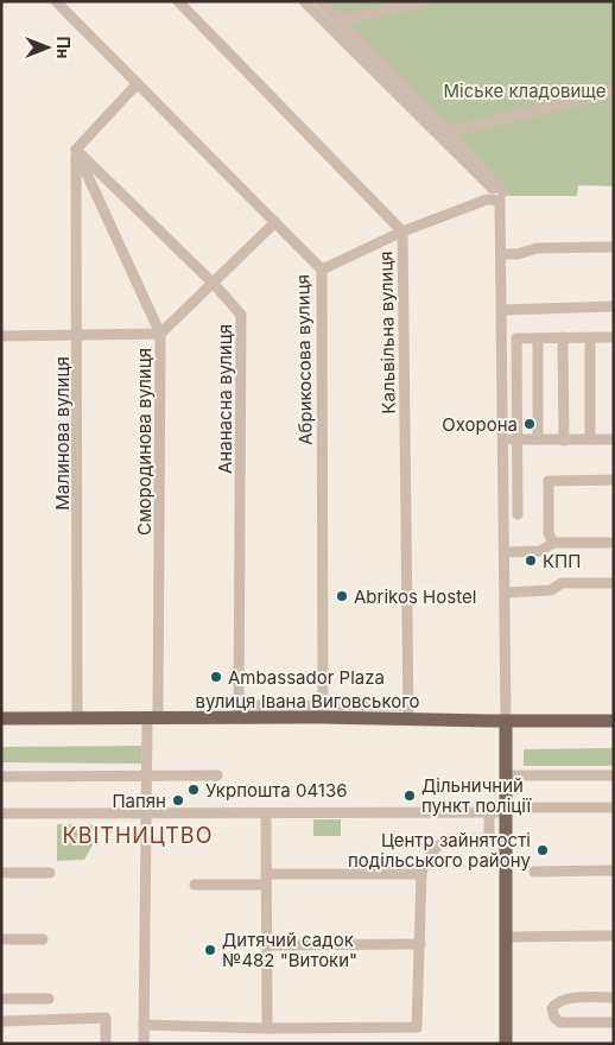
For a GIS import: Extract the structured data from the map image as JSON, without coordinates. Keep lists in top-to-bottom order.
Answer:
{
  "streets": {
    "main road": ["вулиця Івана Виговського"],
    "street": [
      "Кальвільна вулиця",
      "Абрикосова вулиця",
      "Ананасна вулиця",
      "Малинова вулиця",
      "Смородинова вулиця"
    ]
  },
  "crossings": [
    ["Кальвільна вулиця", "вулиця Івана Виговського"],
    ["Абрикосова вулиця", "вулиця Івана Виговського"],
    ["Ананасна вулиця", "Малинова вулиця"],
    ["Ананасна вулиця", "Смородинова вулиця"],
    ["Ананасна вулиця", "вулиця Івана Виговського"],
    ["Малинова вулиця", "Смородинова вулиця"],
    ["Малинова вулиця", "вулиця Івана Виговського"],
    ["Смородинова вулиця", "вулиця Івана Виговського"]
  ],
  "districts": ["КВІТНИЦТВО"],
  "parks": ["Міське кладовище"],
  "places": [
    "Охорона",
    "КПП",
    "Abrikos Hostel",
    "Ambassador Plaza",
    "Укрпошта 04136",
    "Дільничний пункт поліції",
    "Папян",
    "Центр зайнятості подільського району",
    "Дитячий садок №482 \"Витоки\""
  ],
  "north": "right"
}
